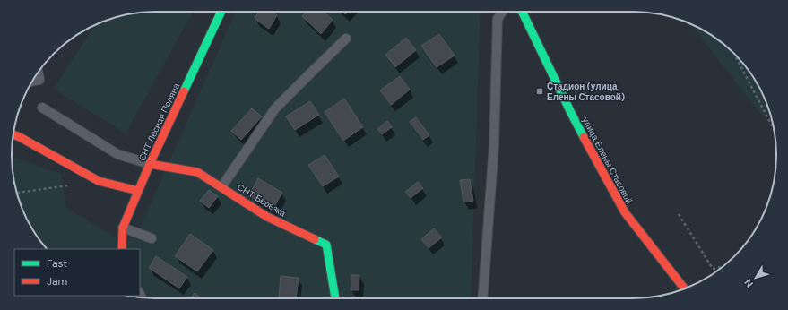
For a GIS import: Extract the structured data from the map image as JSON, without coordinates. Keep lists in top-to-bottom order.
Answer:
{
  "streets": {
    "street": ["СНТ Лесная Поляна", "улица Елены Стасовой", "СНТ Березка"]
  },
  "crossings": [
    ["СНТ Лесная Поляна", "СНТ Березка"]
  ],
  "places": {
    "transit": ["Стадион (улица Елены Стасовой)"]
  },
  "legend": ["Fast", "Jam"],
  "north": "bottom left"
}
